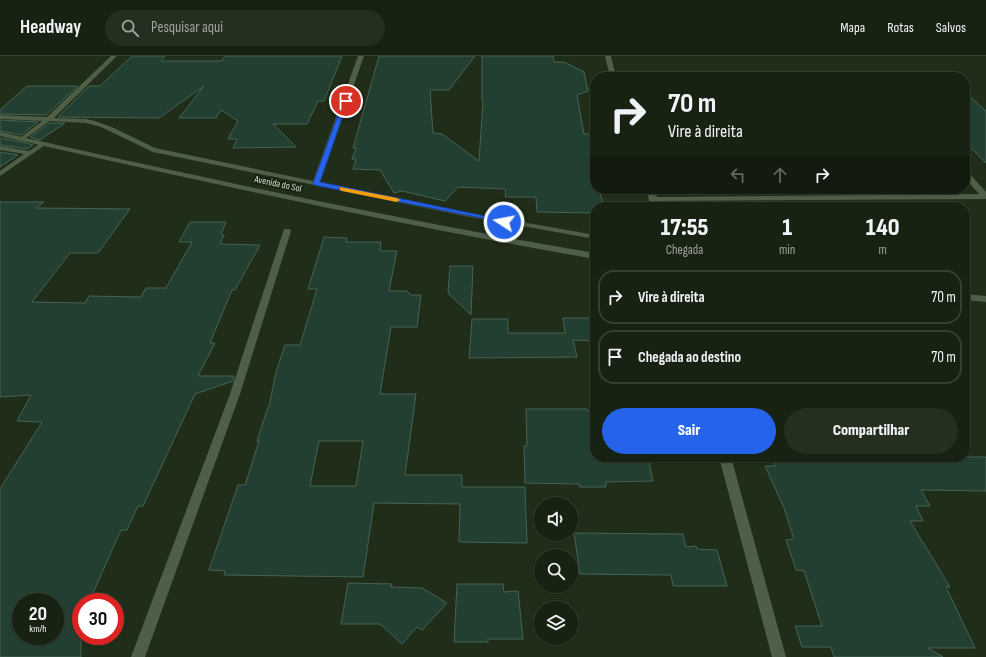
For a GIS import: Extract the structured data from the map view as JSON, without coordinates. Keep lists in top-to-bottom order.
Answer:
{
  "streets": {
    "street": ["Avenida do Sol"]
  },
  "page": {
    "header": "Headway",
    "search": "Pesquisar aqui",
    "nav": ["Mapa", "Rotas", "Salvos"],
    "turn": ["70 m", "Vire à direita"],
    "eta": [
      "17:55",
      "Chegada",
      "1",
      "min",
      "140",
      "m"
    ],
    "list": [
      {
        "name": "Vire à direita",
        "value": "70 m"
      },
      {
        "name": "Chegada ao destino",
        "value": "70 m"
      }
    ],
    "buttons": ["Sair", "Compartilhar"],
    "speed": "20 km/h",
    "limit": "30"
  }
}
